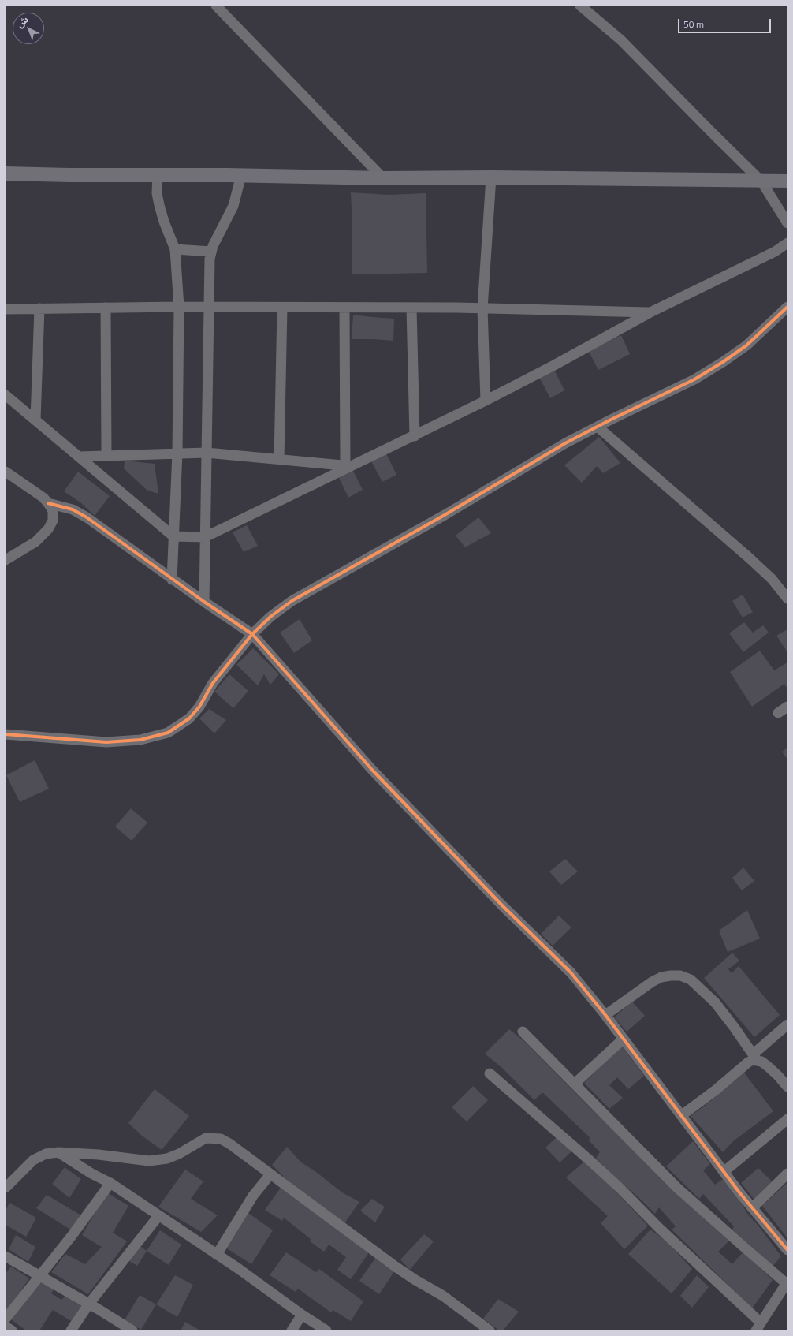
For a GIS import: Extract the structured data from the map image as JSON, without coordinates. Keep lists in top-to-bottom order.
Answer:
{
  "scale_bar": "50 m",
  "north": "top left"
}
